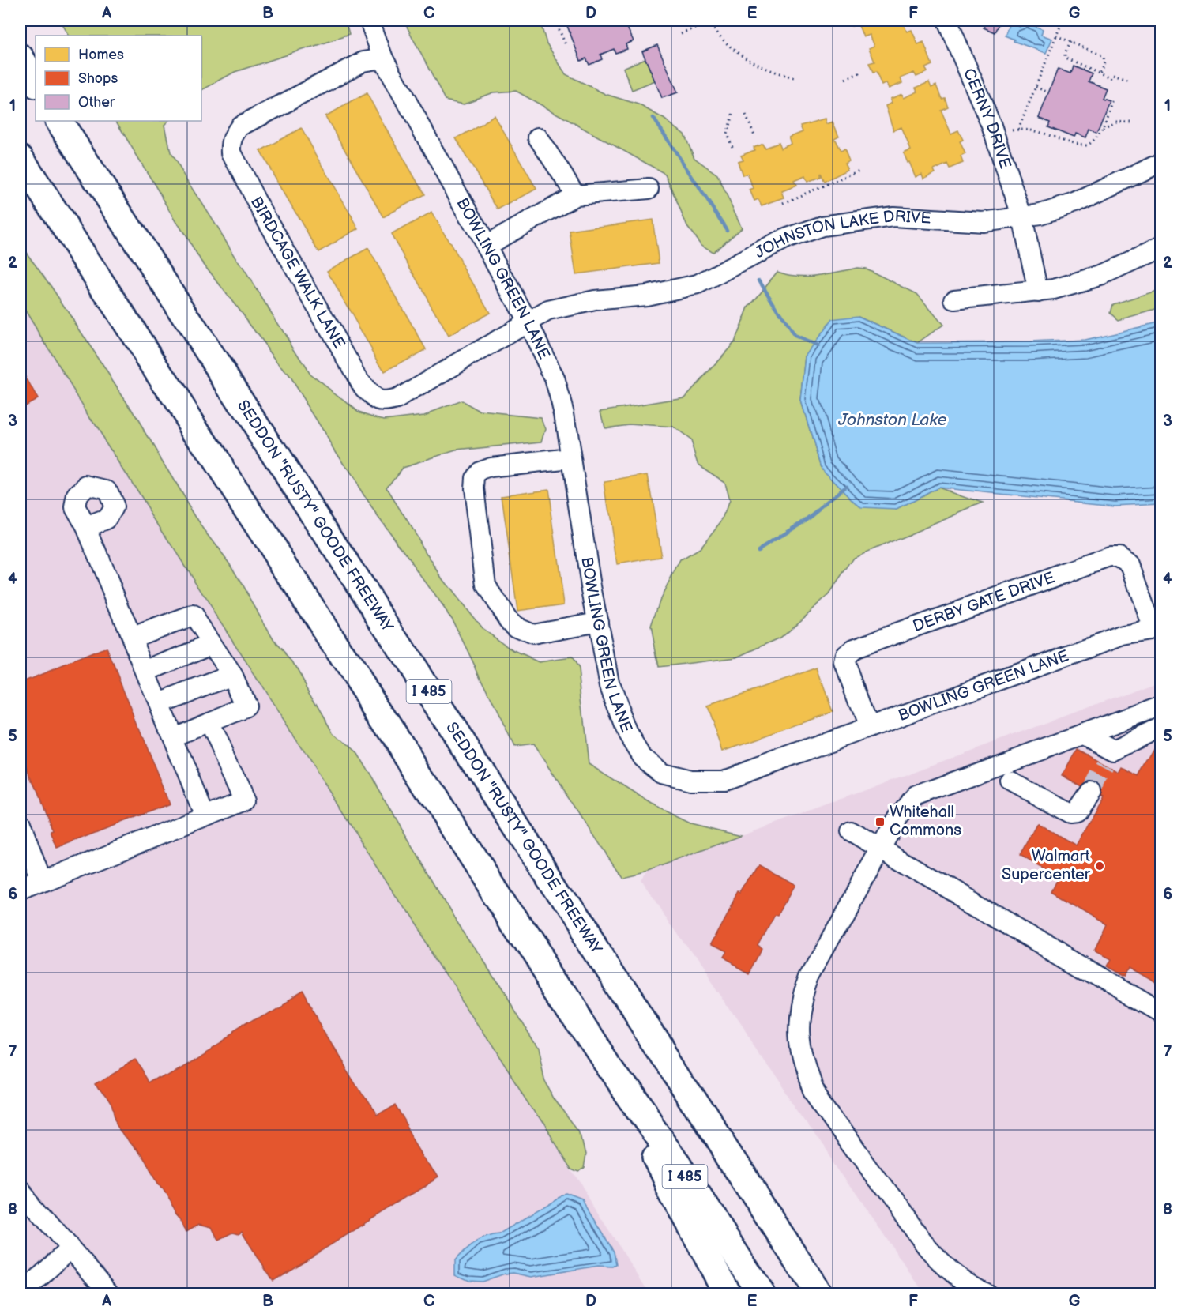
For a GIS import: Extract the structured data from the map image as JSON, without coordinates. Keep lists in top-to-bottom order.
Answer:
{
  "streets": {
    "highway": ["SEDDON \"RUSTY\" GOODE FREEWAY", "I 485"],
    "street": [
      "CERNY DRIVE",
      "JOHNSTON LAKE DRIVE",
      "BIRDCAGE WALK LANE",
      "BOWLING GREEN LANE",
      "DERBY GATE DRIVE"
    ]
  },
  "crossings": [
    ["CERNY DRIVE", "JOHNSTON LAKE DRIVE"],
    ["JOHNSTON LAKE DRIVE", "BIRDCAGE WALK LANE"],
    ["JOHNSTON LAKE DRIVE", "BOWLING GREEN LANE"],
    ["BIRDCAGE WALK LANE", "BOWLING GREEN LANE"],
    ["BOWLING GREEN LANE", "DERBY GATE DRIVE"]
  ],
  "water": ["Johnston Lake"],
  "places": {
    "transit": ["Whitehall Commons"],
    "other": ["Walmart Supercenter"]
  },
  "legend": ["Homes", "Shops", "Other"],
  "grid": {
    "columns": [
      "A",
      "B",
      "C",
      "D",
      "E",
      "F",
      "G"
    ],
    "rows": [
      "1",
      "2",
      "3",
      "4",
      "5",
      "6",
      "7",
      "8"
    ]
  }
}
